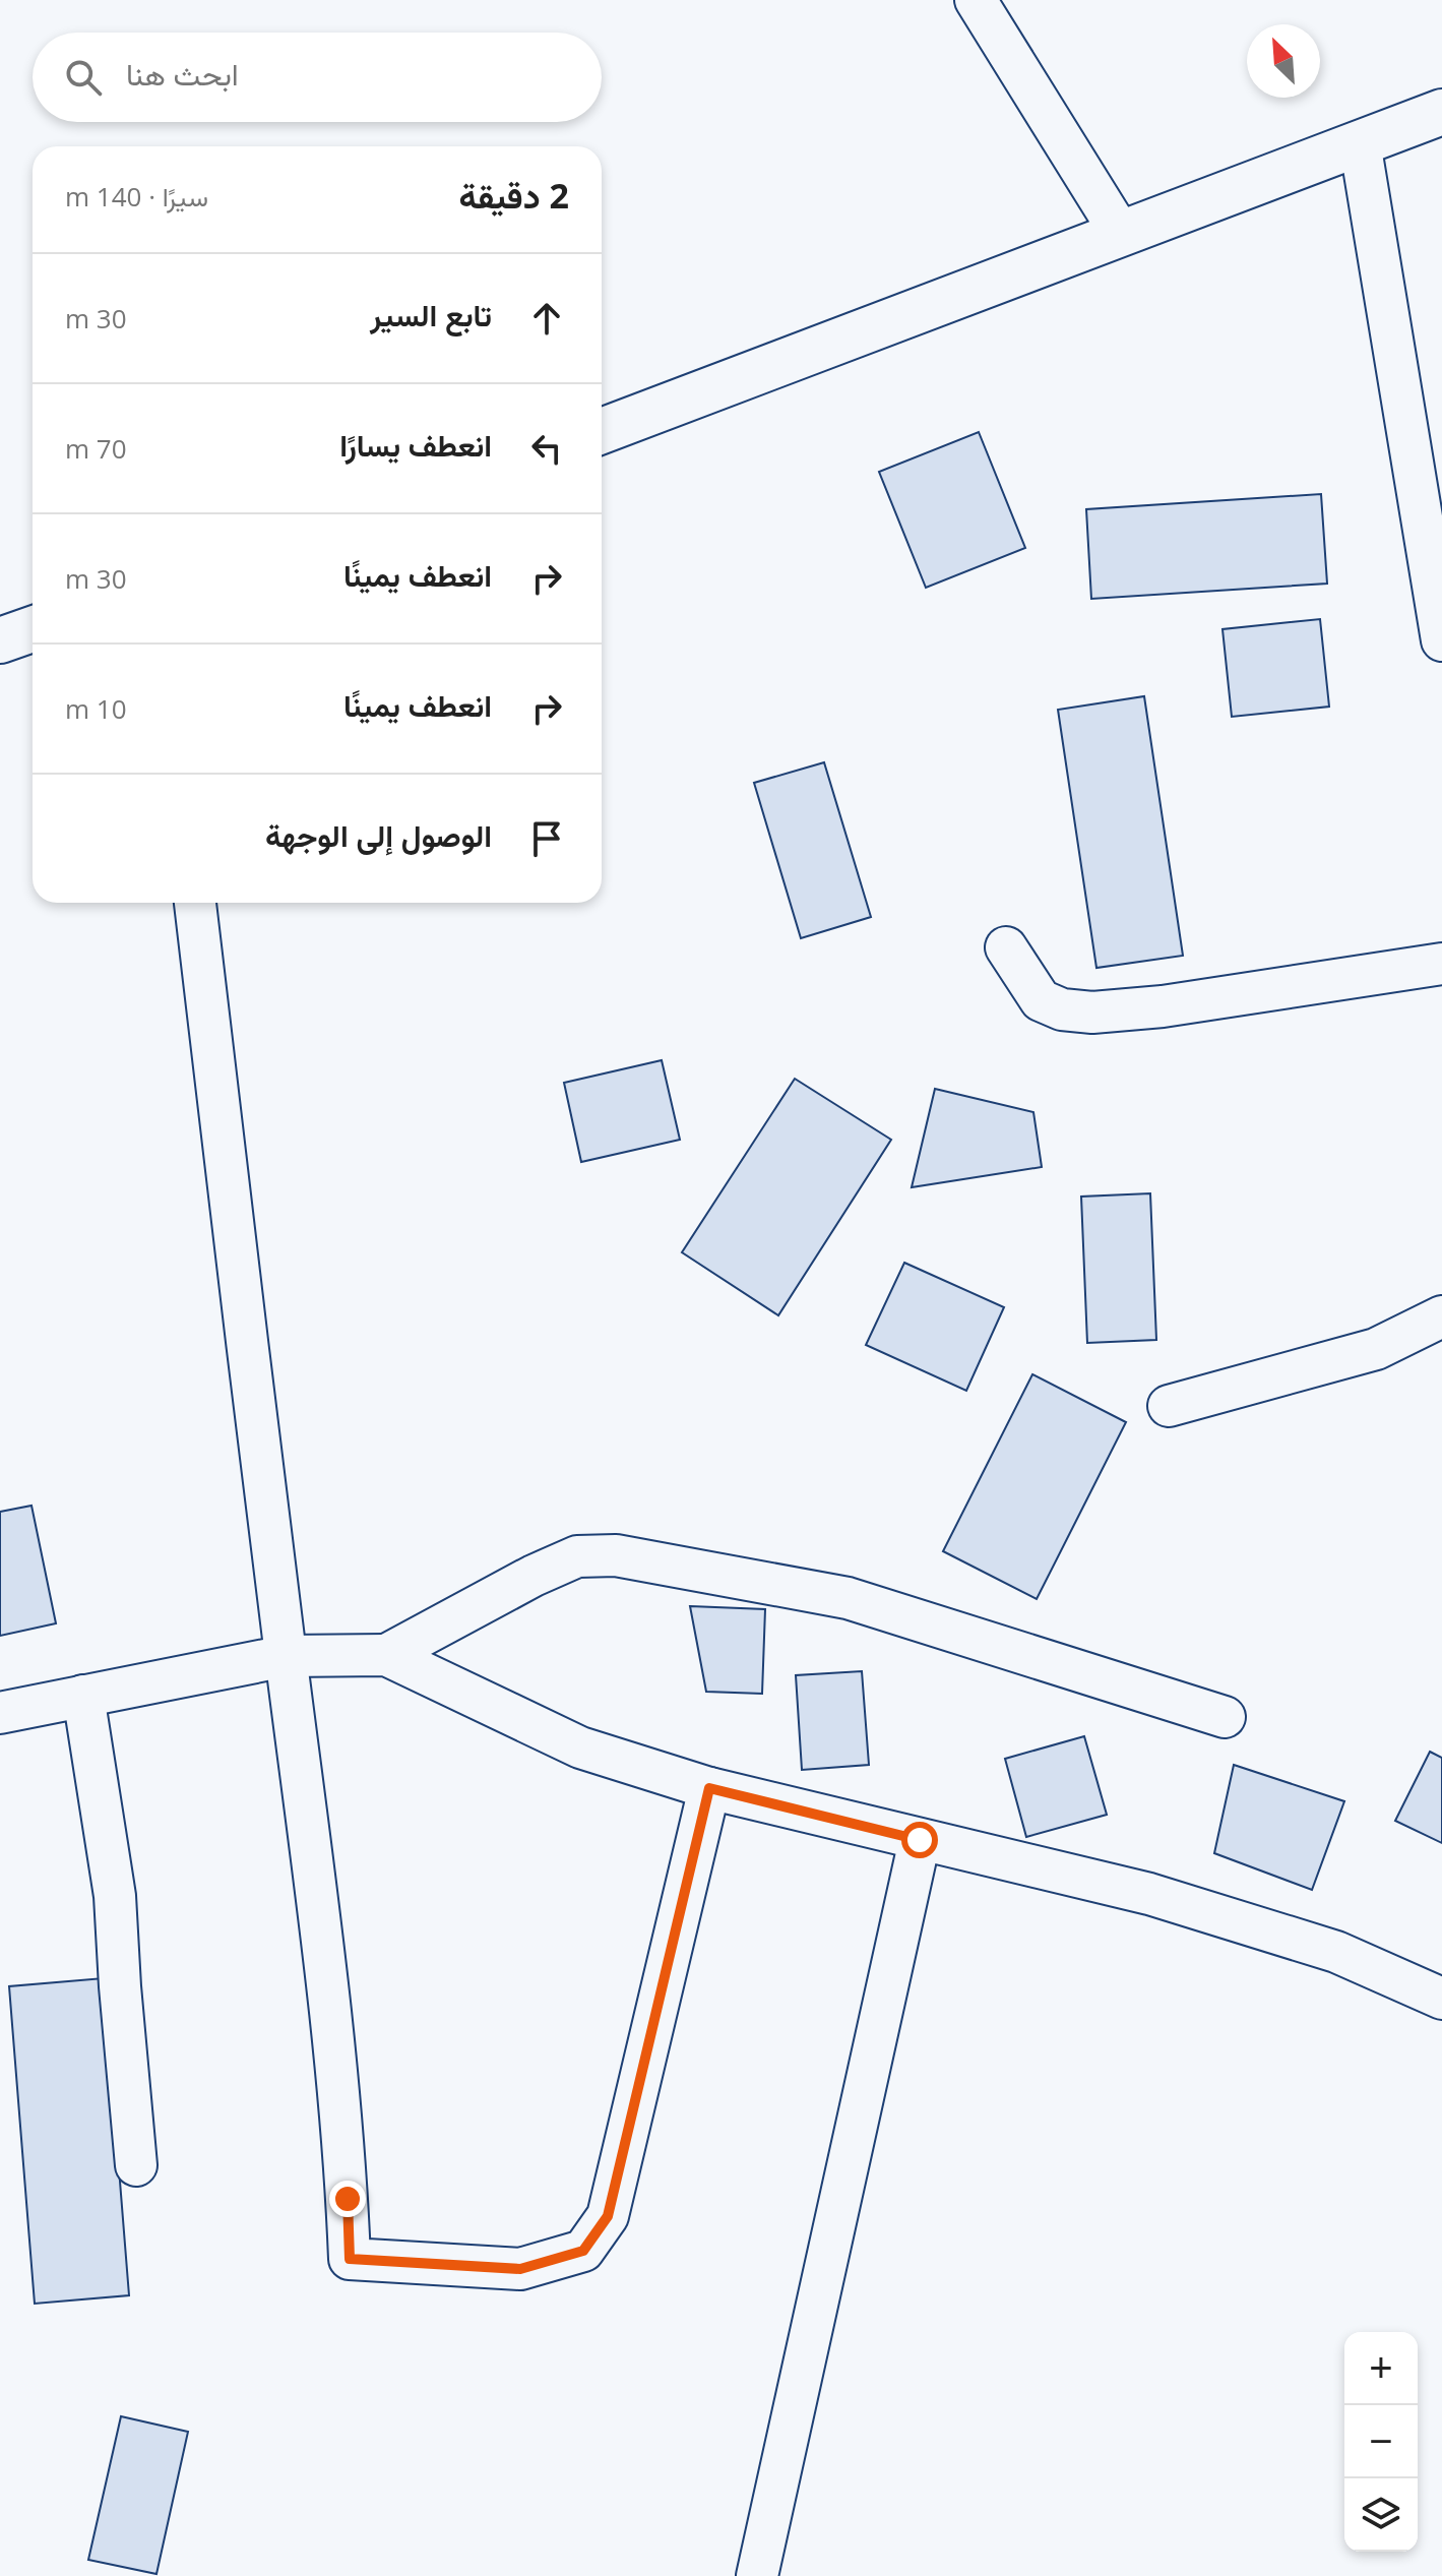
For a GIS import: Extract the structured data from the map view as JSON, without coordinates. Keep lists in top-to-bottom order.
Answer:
{
  "north": "top left",
  "page": {
    "search": "ابحث هنا",
    "heading": ["2 دقيقة", "سيرًا · 140 m"],
    "list": [
      ["تابع السير", "30 m"],
      ["انعطف يسارًا", "70 m"],
      ["انعطف يمينًا", "30 m"],
      ["انعطف يمينًا", "10 m"],
      "الوصول إلى الوجهة"
    ],
    "map_buttons": ["+", "−"]
  }
}
